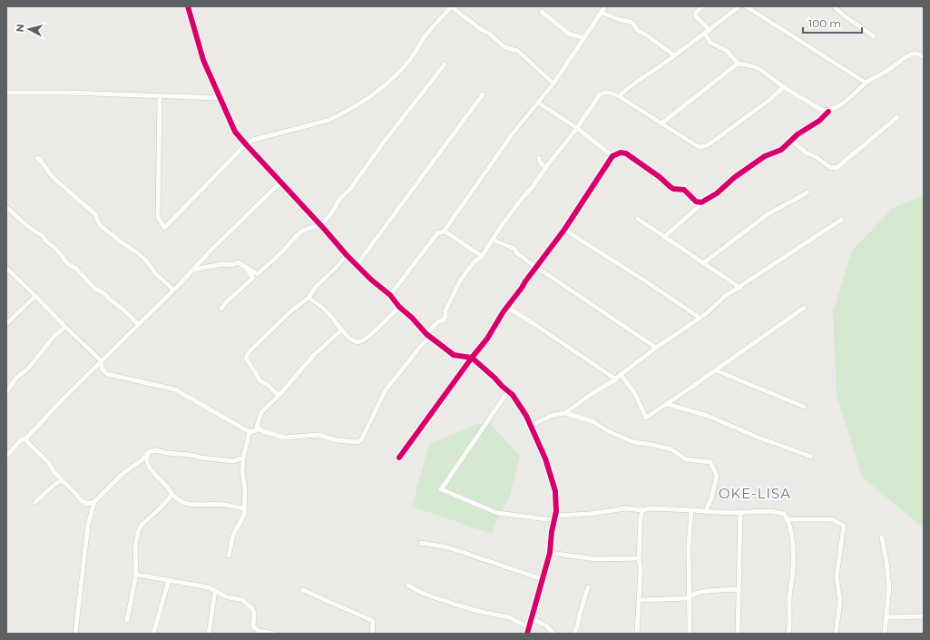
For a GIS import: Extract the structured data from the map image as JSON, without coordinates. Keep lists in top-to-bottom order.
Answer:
{
  "districts": ["OKE-LISA"],
  "scale_bar": "100 m",
  "north": "left"
}
